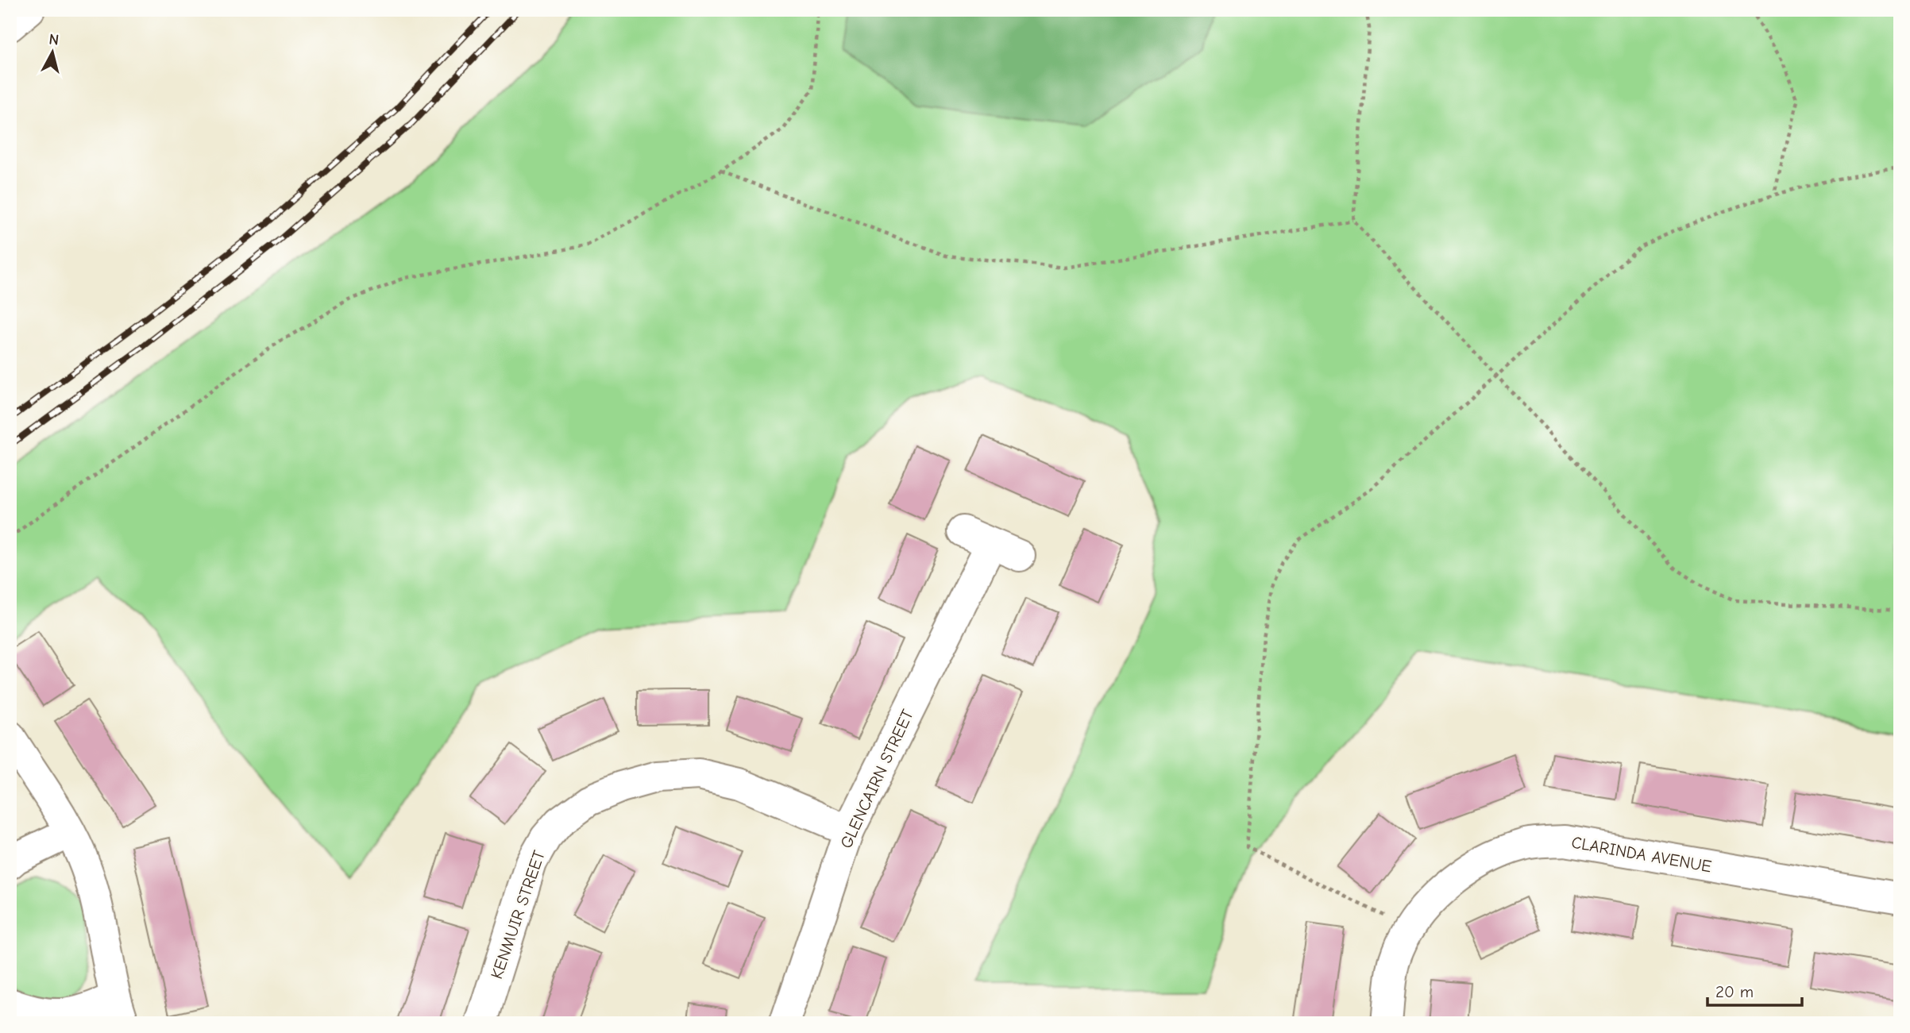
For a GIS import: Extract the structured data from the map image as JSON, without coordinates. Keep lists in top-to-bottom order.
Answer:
{
  "streets": {
    "street": ["GLENCAIRN STREET", "CLARINDA AVENUE", "KENMUIR STREET"]
  },
  "crossings": [
    ["GLENCAIRN STREET", "KENMUIR STREET"]
  ],
  "scale_bar": "20 m",
  "north": "top"
}
